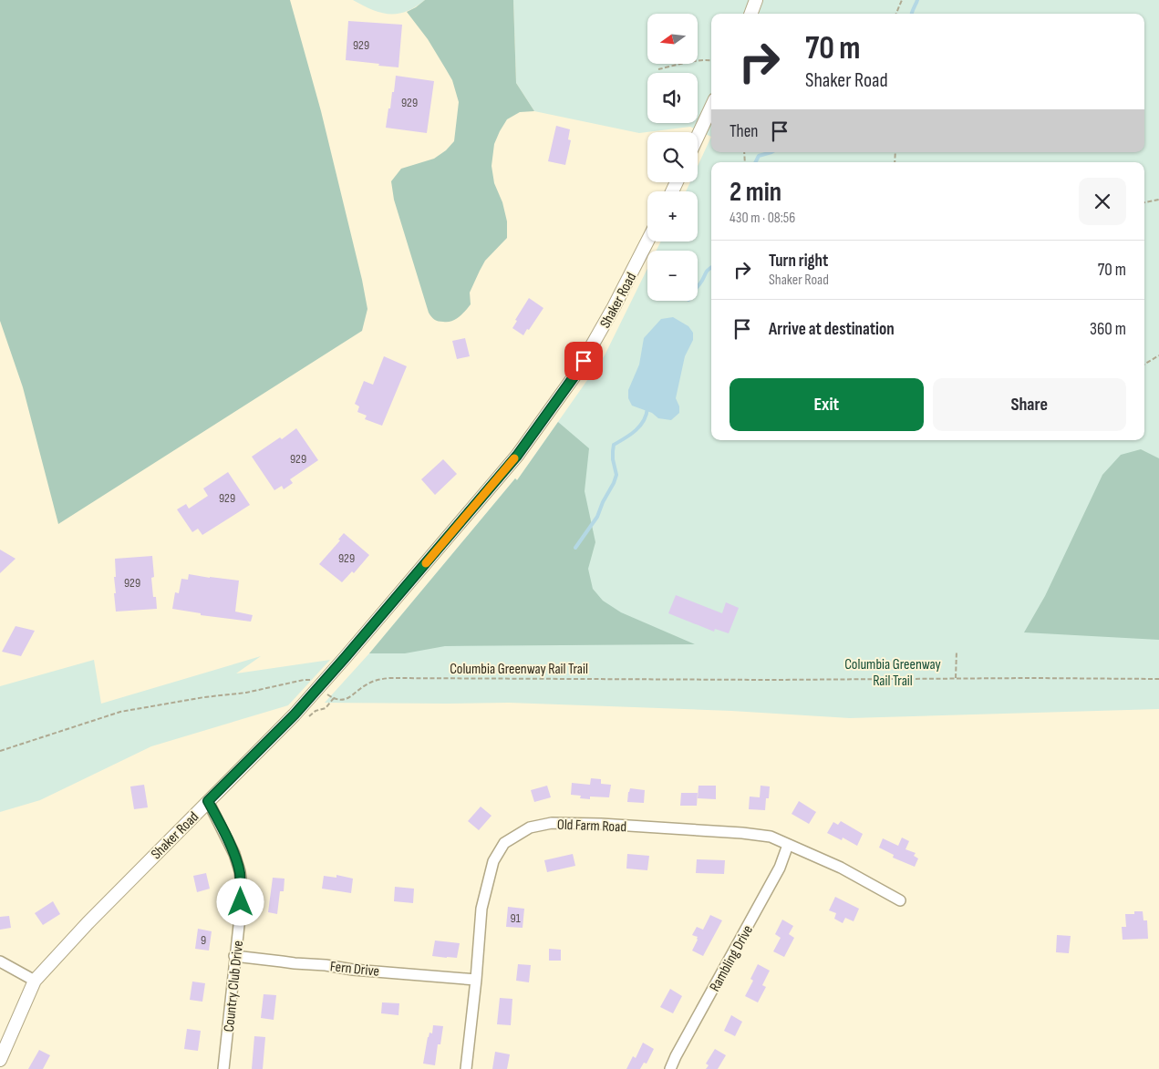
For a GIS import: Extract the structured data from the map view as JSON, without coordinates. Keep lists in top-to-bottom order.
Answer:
{
  "streets": {
    "street": [
      "Shaker Road",
      "Old Farm Road",
      "Rambling Drive",
      "Fern Drive",
      "Country Club Drive"
    ],
    "path": ["Columbia Greenway Rail Trail"]
  },
  "crossings": [
    ["Shaker Road", "Country Club Drive"],
    ["Old Farm Road", "Rambling Drive"],
    ["Old Farm Road", "Fern Drive"],
    ["Fern Drive", "Country Club Drive"]
  ],
  "parks": ["Columbia Greenway Rail Trail"],
  "house_numbers": [
    "929",
    "929",
    "929",
    "929",
    "929",
    "929",
    "91",
    "9"
  ],
  "north": "left",
  "page": {
    "map_buttons": ["+", "−"],
    "turn": ["70 m", "Shaker Road"],
    "then": "Then",
    "heading": ["2 min", "430 m · 08:56"],
    "list": [
      {
        "name": "Turn right",
        "note": "Shaker Road",
        "value": "70 m"
      },
      {
        "name": "Arrive at destination",
        "value": "360 m"
      }
    ],
    "buttons": ["Exit", "Share"]
  }
}
